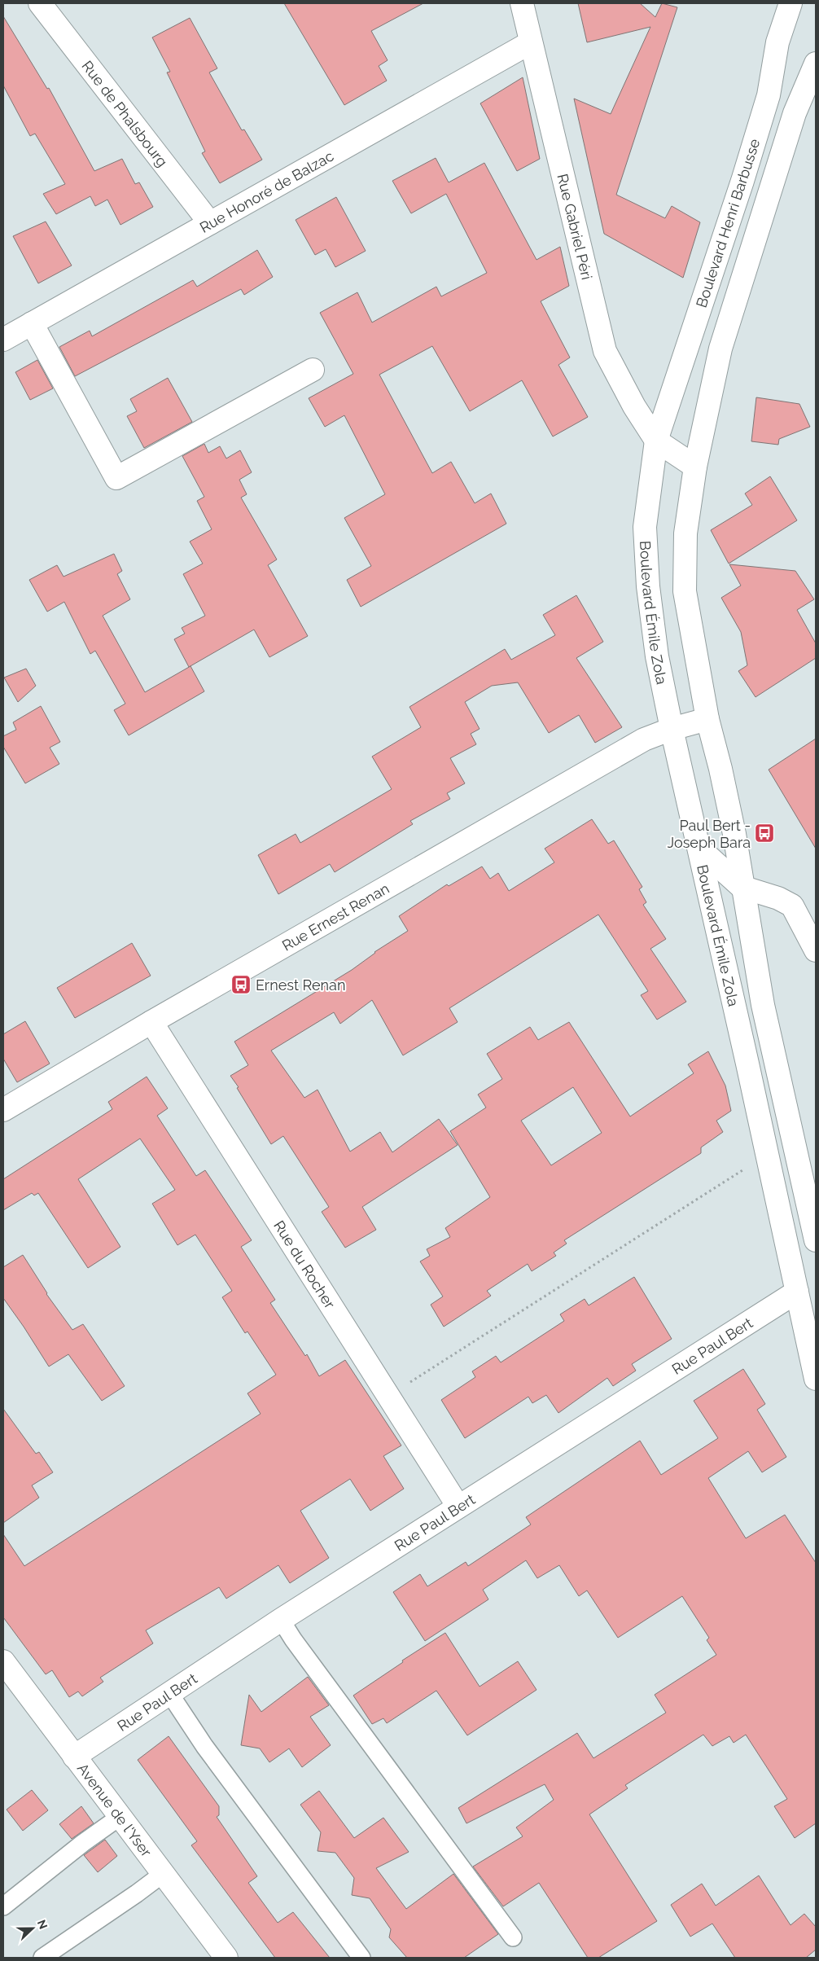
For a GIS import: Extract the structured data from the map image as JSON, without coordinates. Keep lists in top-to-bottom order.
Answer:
{
  "streets": {
    "street": [
      "Rue de Phalsbourg",
      "Rue Honoré de Balzac",
      "Boulevard Henri Barbusse",
      "Rue Gabriel Péri",
      "Boulevard Émile Zola",
      "Rue Ernest Renan",
      "Rue du Rocher",
      "Rue Paul Bert",
      "Avenue de l'Yser"
    ]
  },
  "crossings": [
    ["Rue de Phalsbourg", "Rue Honoré de Balzac"],
    ["Rue Honoré de Balzac", "Rue Gabriel Péri"],
    ["Boulevard Henri Barbusse", "Rue Gabriel Péri"],
    ["Boulevard Henri Barbusse", "Boulevard Émile Zola"],
    ["Rue Gabriel Péri", "Boulevard Émile Zola"],
    ["Boulevard Émile Zola", "Rue Ernest Renan"],
    ["Boulevard Émile Zola", "Rue Paul Bert"],
    ["Rue Ernest Renan", "Rue du Rocher"],
    ["Rue du Rocher", "Rue Paul Bert"],
    ["Rue Paul Bert", "Avenue de l'Yser"]
  ],
  "places": {
    "bus stop": ["Paul Bert - Joseph Bara", "Ernest Renan"]
  },
  "north": "right"
}
